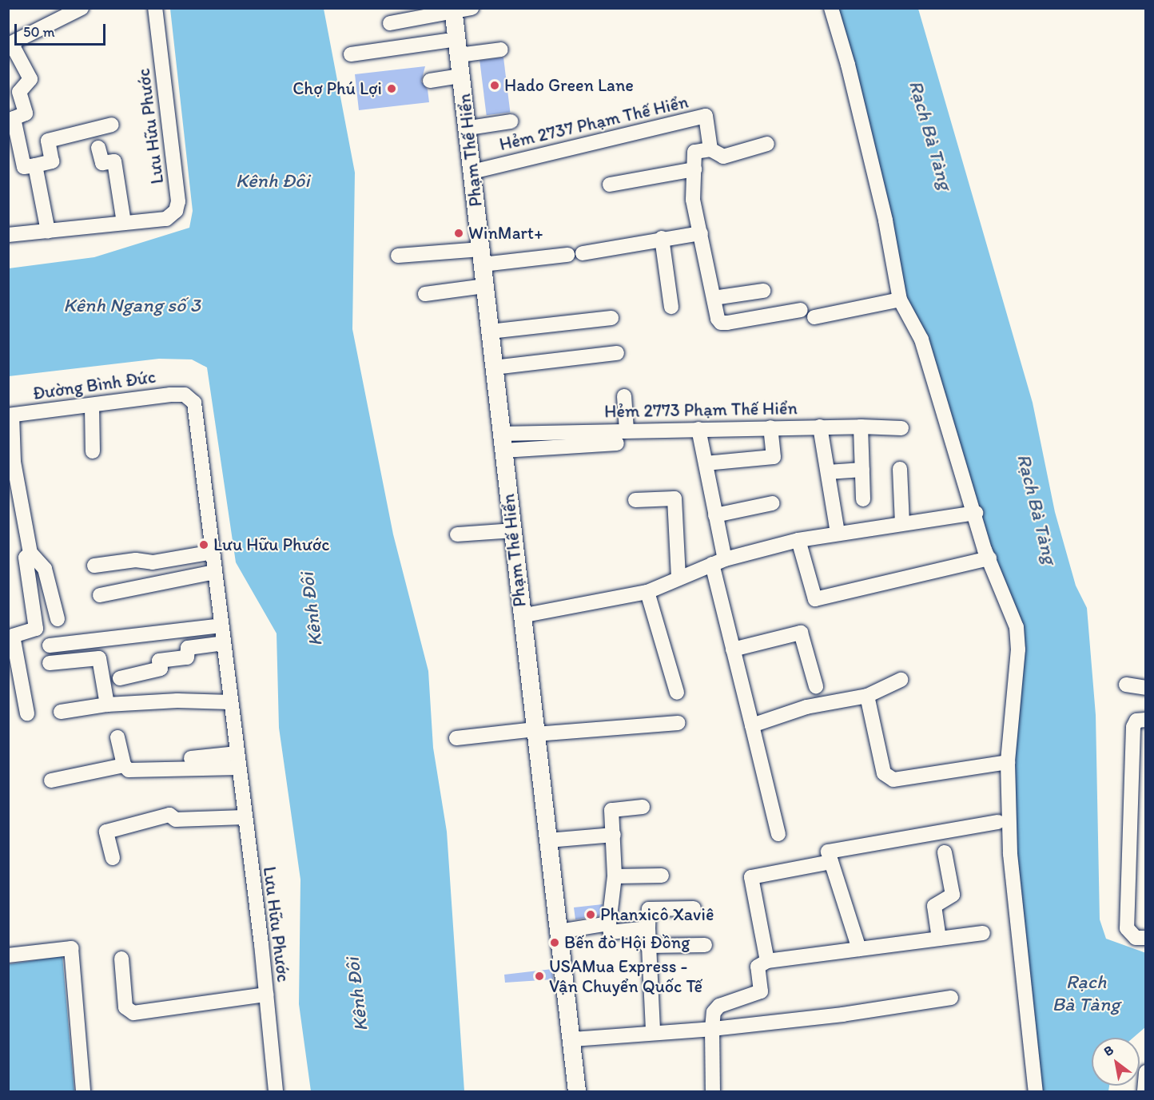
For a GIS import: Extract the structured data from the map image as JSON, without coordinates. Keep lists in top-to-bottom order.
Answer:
{
  "streets": {
    "main road": ["Phạm Thế Hiển"],
    "street": [
      "Hẻm 2737 Phạm Thế Hiển",
      "Lưu Hữu Phước",
      "Đường Bình Đức",
      "Hẻm 2773 Phạm Thế Hiển"
    ]
  },
  "crossings": [
    ["Hẻm 2737 Phạm Thế Hiển", "Phạm Thế Hiển"],
    ["Lưu Hữu Phước", "Đường Bình Đức"],
    ["Phạm Thế Hiển", "Hẻm 2773 Phạm Thế Hiển"]
  ],
  "water": ["Rạch Bà Tàng", "Kênh Đôi", "Kênh Ngang số 3"],
  "places": [
    "Hado Green Lane",
    "Chợ Phú Lợi",
    "WinMart+",
    "Lưu Hữu Phước",
    "Phanxicô Xaviê",
    "Bến đò Hội Đồng",
    "USAMua Express - Vận Chuyển Quốc Tế"
  ],
  "scale_bar": "50 m",
  "north": "top left"
}
